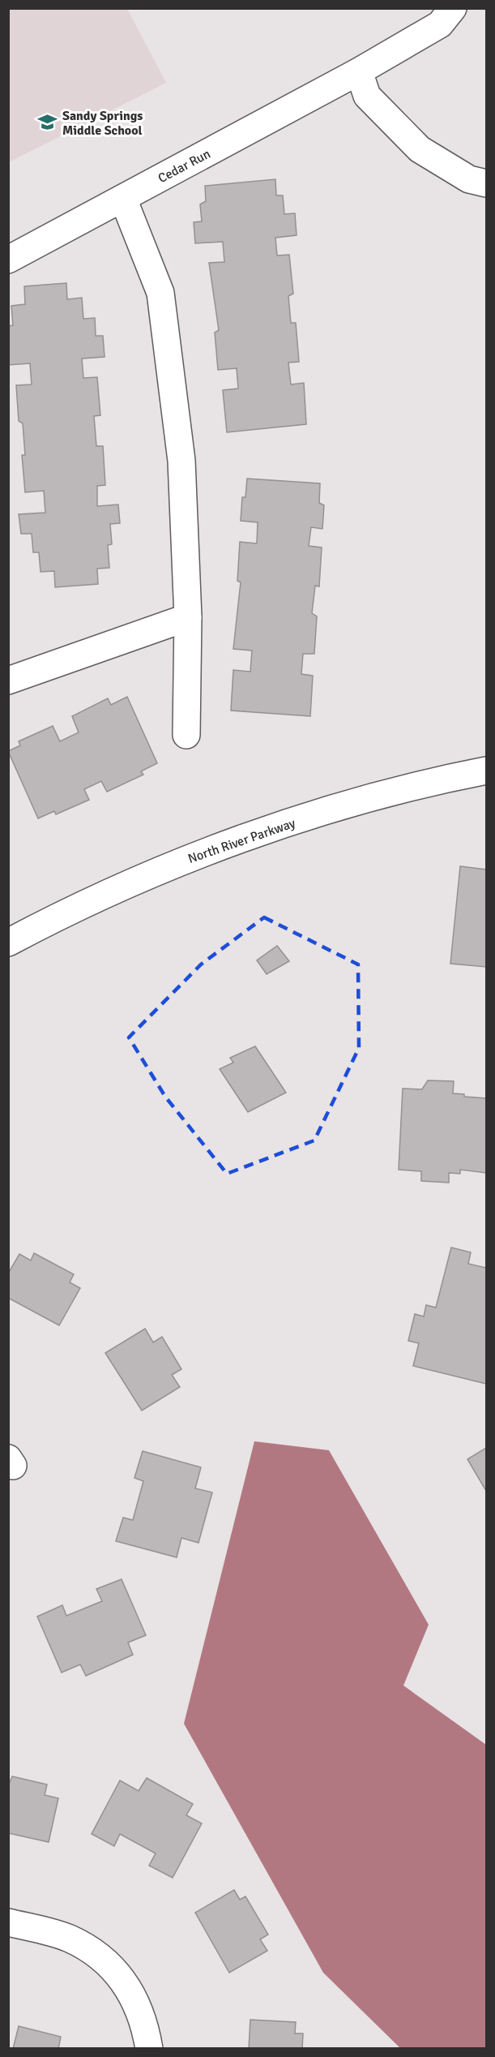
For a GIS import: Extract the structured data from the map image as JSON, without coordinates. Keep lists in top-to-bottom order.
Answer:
{
  "streets": {
    "street": ["Cedar Run", "North River Parkway"]
  },
  "places": {
    "school or university": ["Sandy Springs Middle School"]
  }
}
